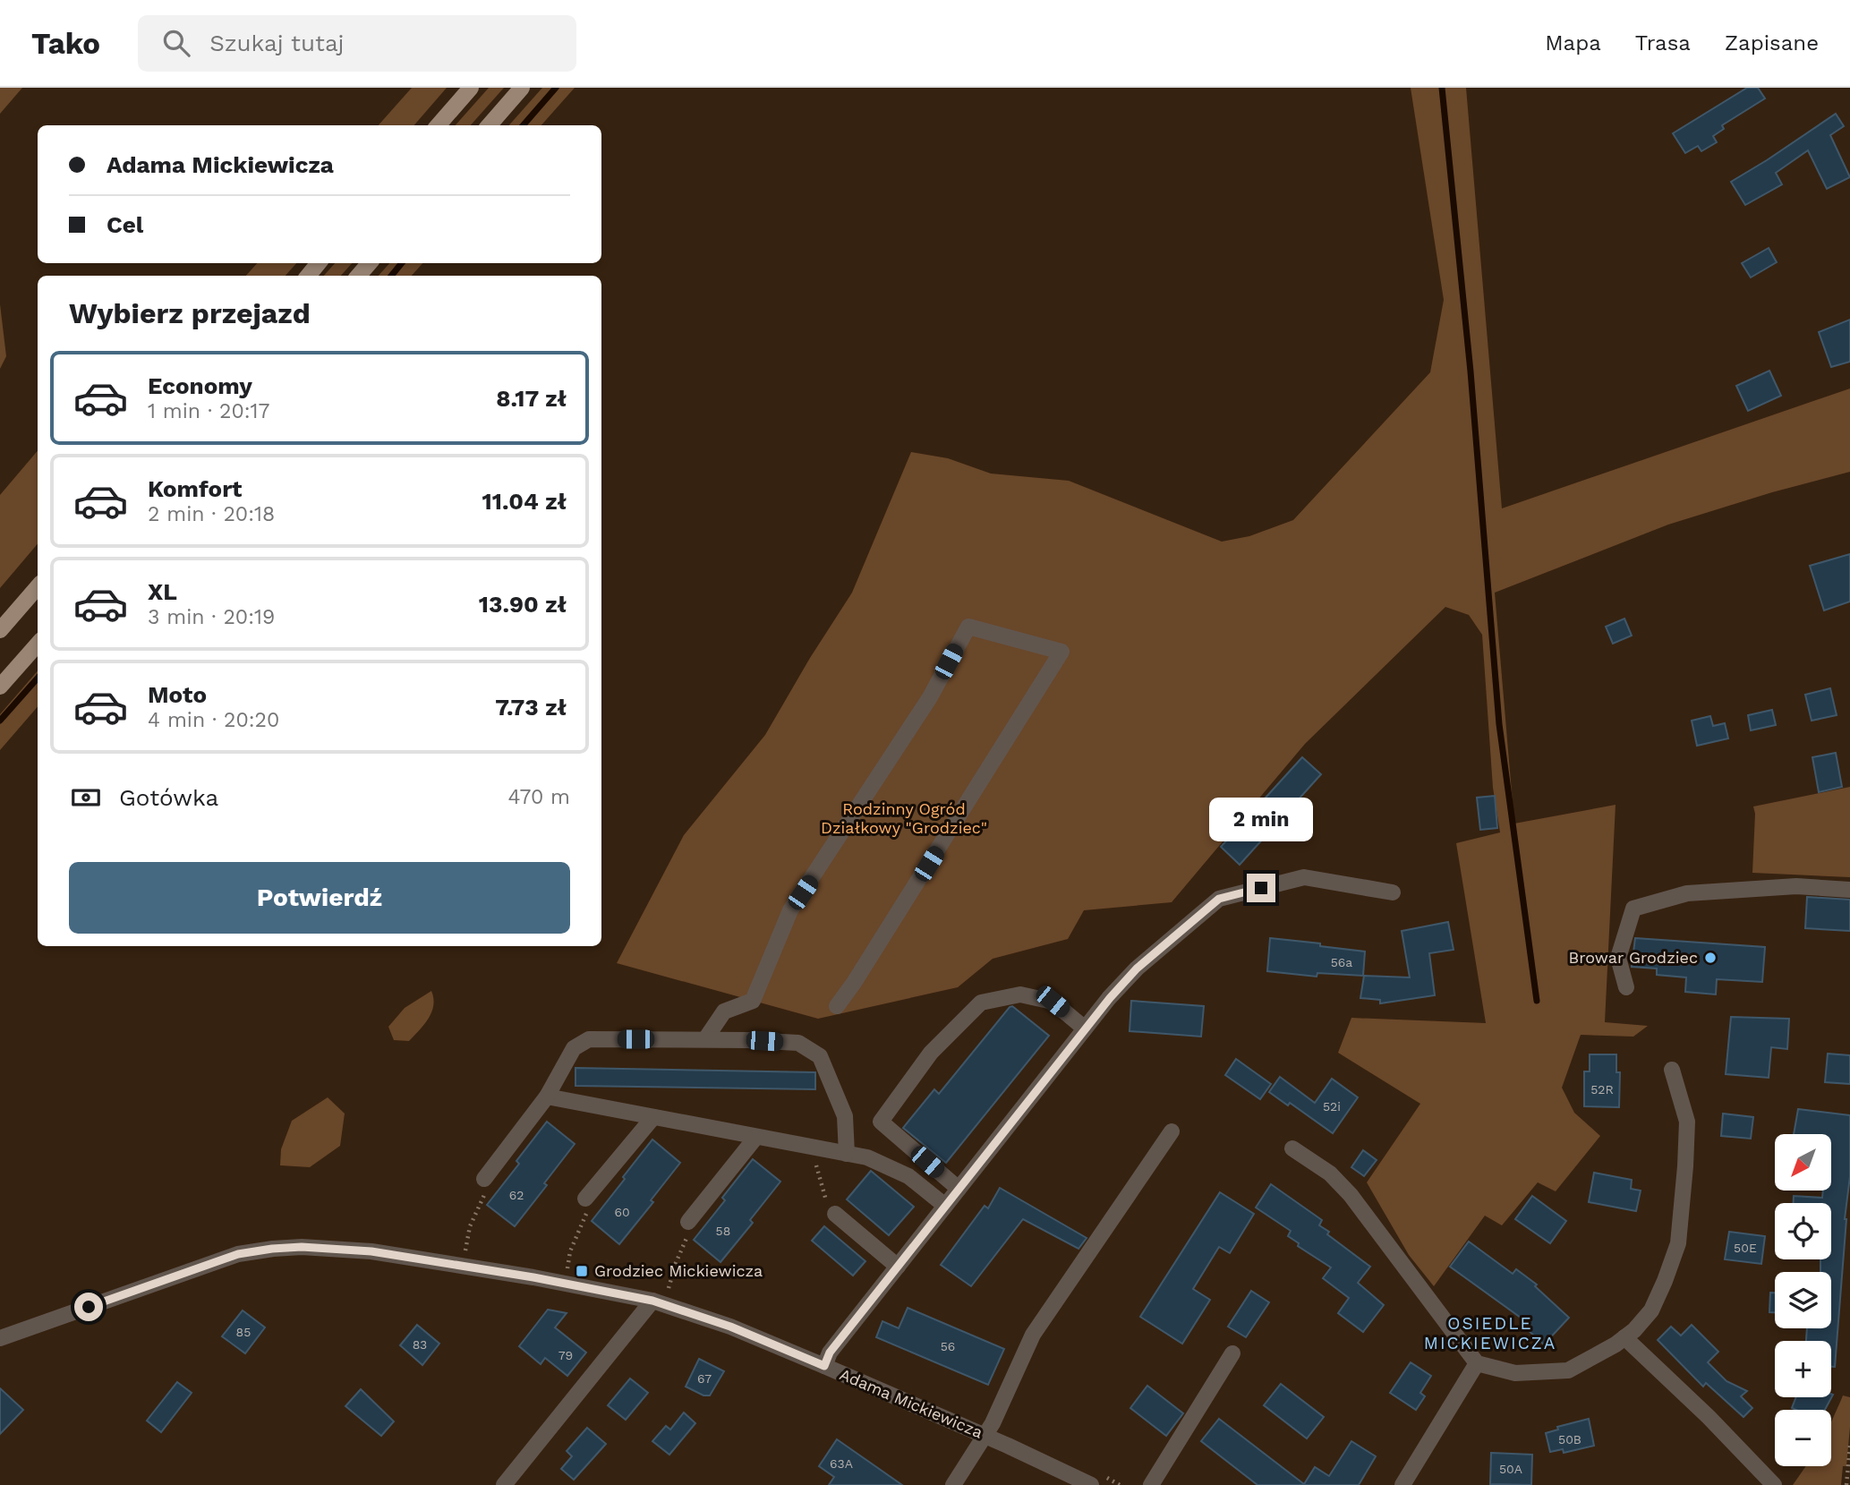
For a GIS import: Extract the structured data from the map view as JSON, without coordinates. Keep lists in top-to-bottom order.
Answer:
{
  "streets": {
    "street": ["Adama Mickiewicza"]
  },
  "districts": ["OSIEDLE MICKIEWICZA"],
  "parks": ["Rodzinny Ogród Działkowy \"Grodziec\""],
  "places": {
    "other": ["Browar Grodziec"],
    "transit": ["Grodziec Mickiewicza"]
  },
  "house_numbers": [
    "56a",
    "52R",
    "52i",
    "62",
    "60",
    "58",
    "50E",
    "85",
    "83",
    "56",
    "79",
    "67",
    "50B",
    "63A",
    "50A"
  ],
  "north": "bottom left",
  "page": {
    "header": "Tako",
    "search": "Szukaj tutaj",
    "nav": ["Mapa", "Trasa", "Zapisane"],
    "banner": ["Adama Mickiewicza", "Cel"],
    "heading": "Wybierz przejazd",
    "list": [
      {
        "name": "Economy",
        "note": "1 min · 20:17",
        "value": "8.17 zł"
      },
      {
        "name": "Komfort",
        "note": "2 min · 20:18",
        "value": "11.04 zł"
      },
      {
        "name": "XL",
        "note": "3 min · 20:19",
        "value": "13.90 zł"
      },
      {
        "name": "Moto",
        "note": "4 min · 20:20",
        "value": "7.73 zł"
      }
    ],
    "pay": ["Gotówka", "470 m"],
    "bubble": "2 min",
    "buttons": "Potwierdź",
    "map_buttons": ["+", "−"]
  }
}
